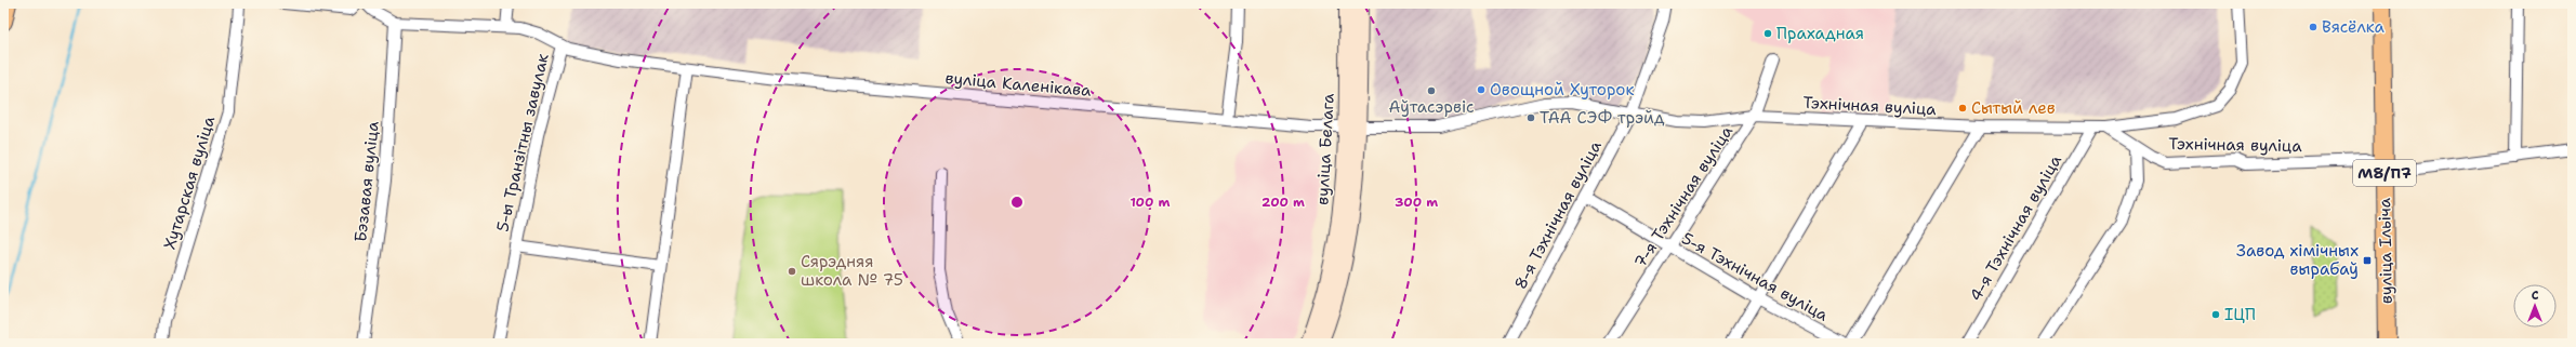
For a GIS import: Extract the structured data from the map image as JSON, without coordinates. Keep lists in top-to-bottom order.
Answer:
{
  "streets": {
    "main road": ["М8/П7", "вуліца Ільіча"],
    "street": [
      "вуліца Каленікава",
      "Тэхнічная вуліца",
      "5-ы Транзітны завулак",
      "вуліца Белага",
      "Бэзавая вуліца",
      "Хутарская вуліца",
      "7-я Тэхнічная вуліца",
      "8-я Тэхнічная вуліца",
      "4-я Тэхнічная вуліца",
      "5-я Тэхнічная вуліца"
    ]
  },
  "crossings": [
    ["вуліца Каленікава", "Тэхнічная вуліца"],
    ["вуліца Каленікава", "5-ы Транзітны завулак"],
    ["вуліца Каленікава", "вуліца Белага"],
    ["Тэхнічная вуліца", "вуліца Белага"],
    ["Тэхнічная вуліца", "7-я Тэхнічная вуліца"],
    ["Тэхнічная вуліца", "8-я Тэхнічная вуліца"],
    ["Тэхнічная вуліца", "4-я Тэхнічная вуліца"],
    ["Тэхнічная вуліца", "вуліца Ільіча"],
    ["5-ы Транзітны завулак", "Бэзавая вуліца"],
    ["7-я Тэхнічная вуліца", "5-я Тэхнічная вуліца"],
    ["8-я Тэхнічная вуліца", "5-я Тэхнічная вуліца"]
  ],
  "places": {
    "other": [
      "Вясёлка",
      "Прахадная",
      "Овощной Хуторок",
      "Аўтасэрвіс",
      "Сытый лев",
      "ТАА СЭФ трэйд",
      "Сярэдняя школа № 75",
      "ІЦП"
    ],
    "transit": ["Завод хімічных вырабаў"]
  },
  "north": "top",
  "rings": ["100 m", "200 m", "300 m"]
}
